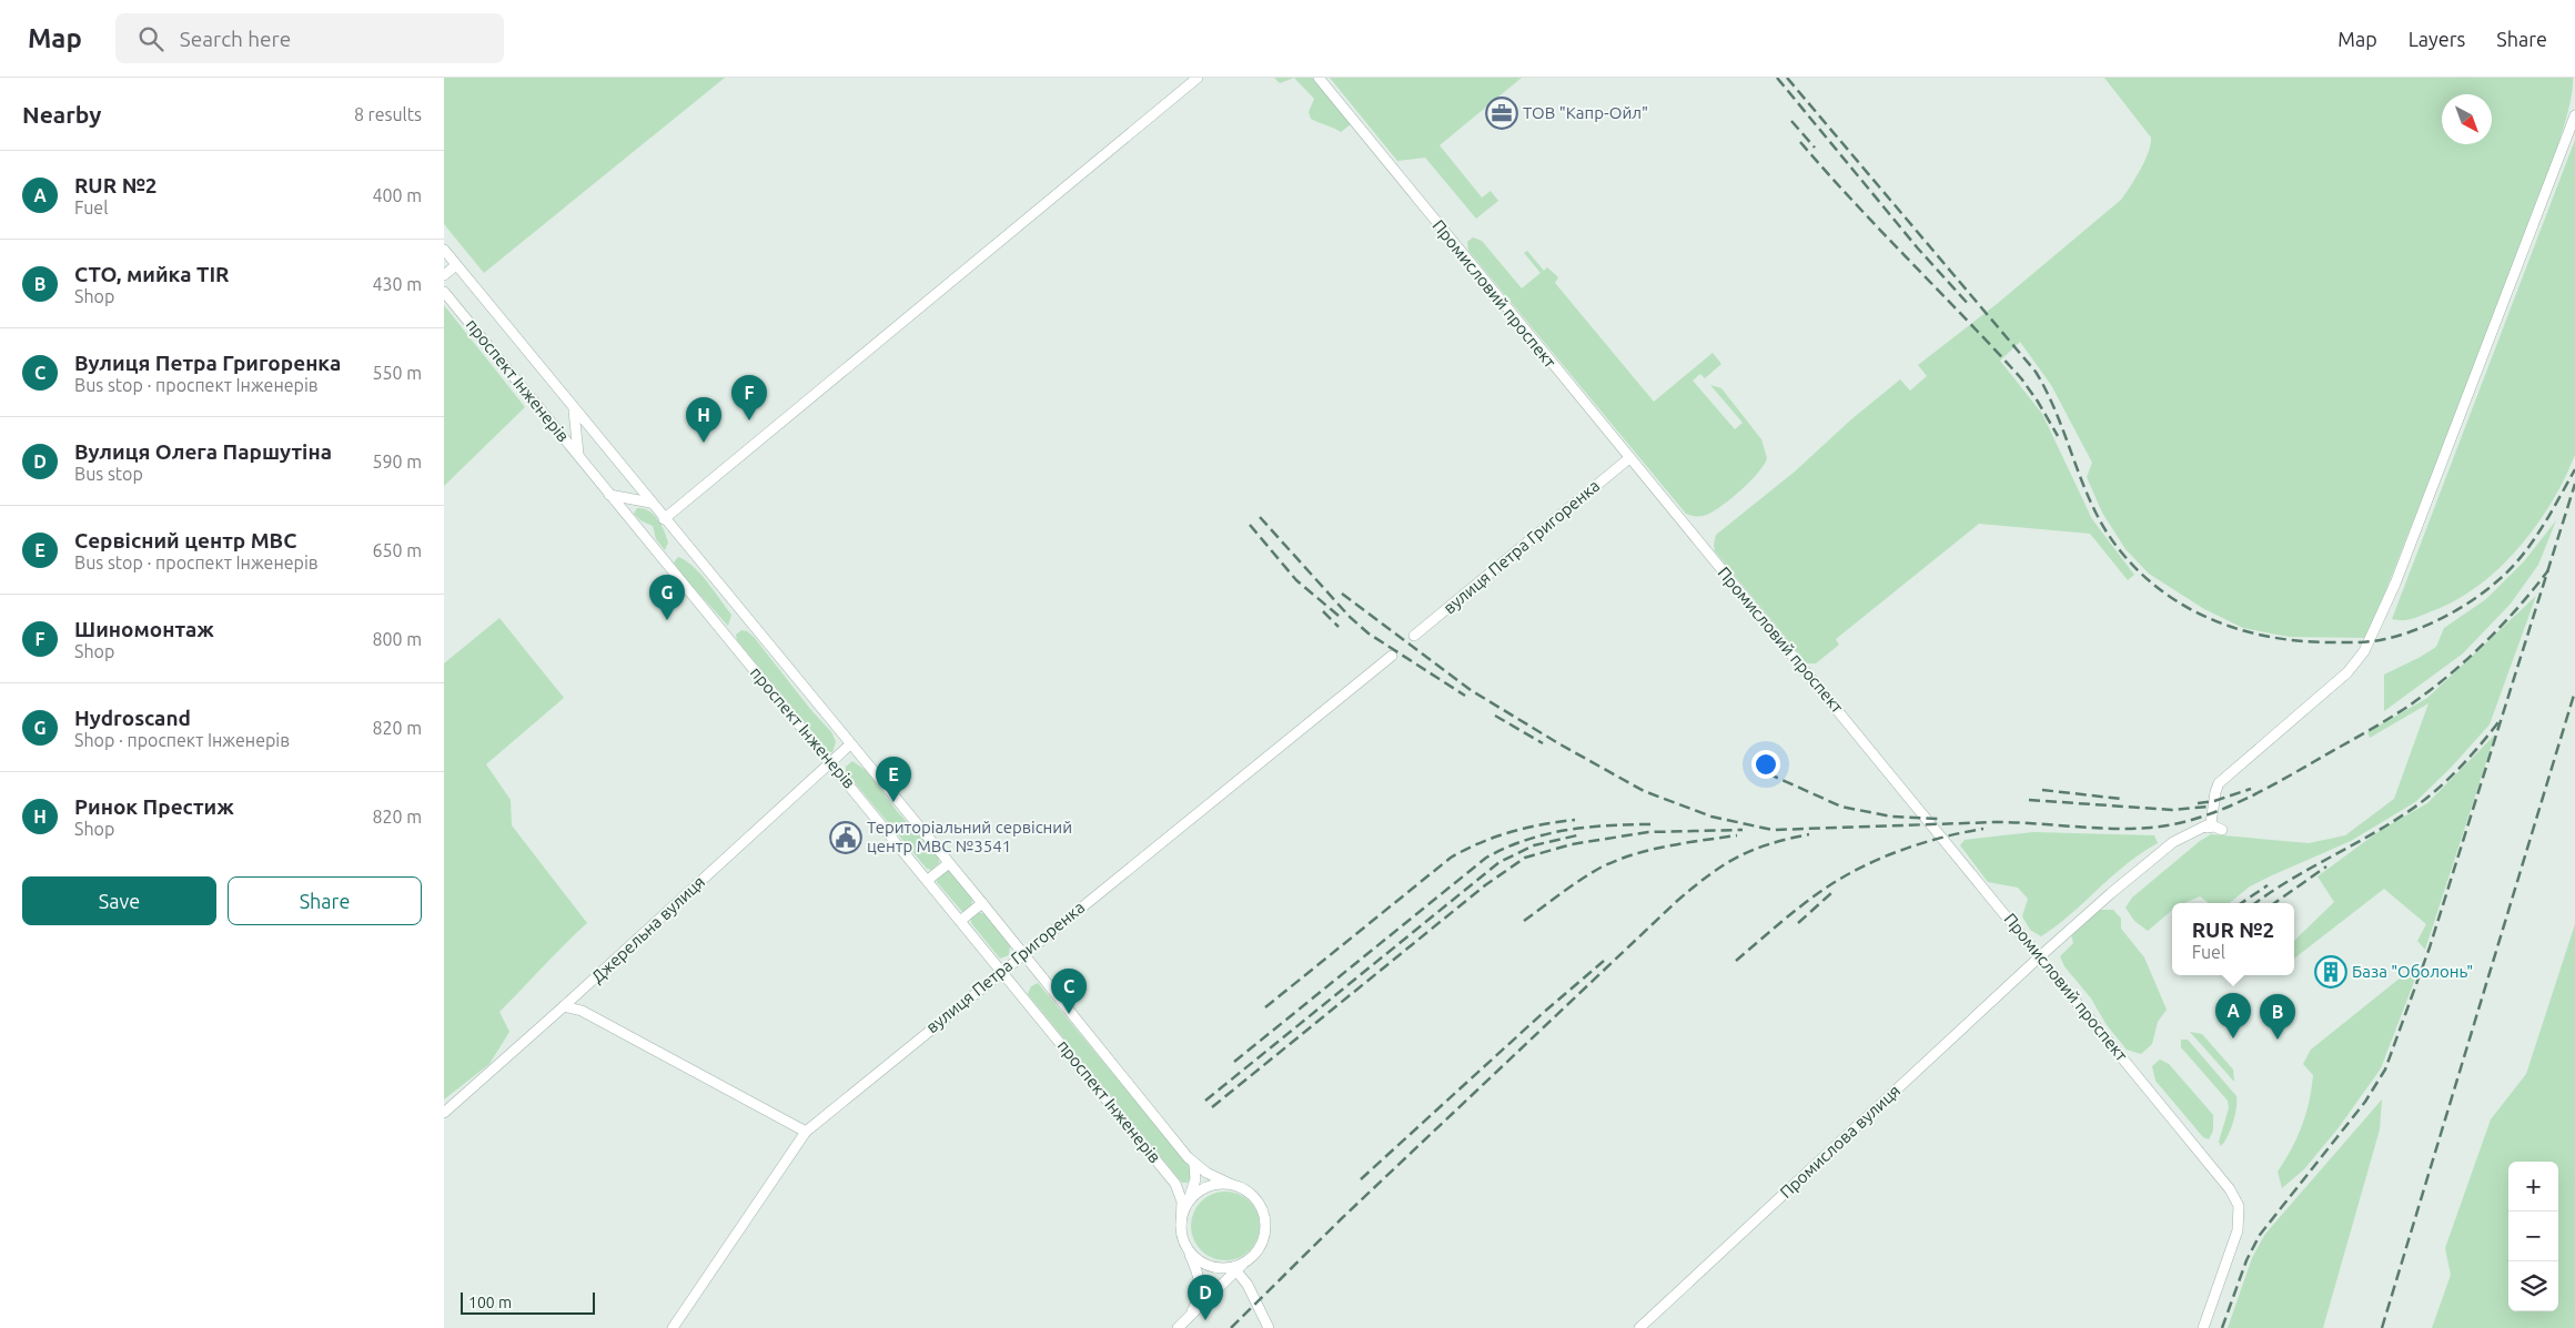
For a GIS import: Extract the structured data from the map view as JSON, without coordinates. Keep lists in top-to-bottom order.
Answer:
{
  "streets": {
    "street": [
      "Промисловий проспект",
      "проспект Інженерів",
      "вулиця Петра Григоренка",
      "Джерельна вулиця",
      "Промислова вулиця"
    ]
  },
  "crossings": [
    ["Промисловий проспект", "вулиця Петра Григоренка"],
    ["Промисловий проспект", "Промислова вулиця"],
    ["проспект Інженерів", "вулиця Петра Григоренка"],
    ["проспект Інженерів", "Джерельна вулиця"]
  ],
  "places": {
    "office": ["ТОВ \"Капр-Ойл\""],
    "public building": ["Територіальний сервісний центр МВС №3541"],
    "building": ["База \"Оболонь\""]
  },
  "scale_bar": "100 m",
  "north": "bottom right",
  "page": {
    "header": "Map",
    "search": "Search here",
    "nav": ["Map", "Layers", "Share"],
    "heading": ["Nearby", "8 results"],
    "list": [
      {
        "mark": "A",
        "name": "RUR №2",
        "note": "Fuel",
        "value": "400 m"
      },
      {
        "mark": "B",
        "name": "СТО, мийка TIR",
        "note": "Shop",
        "value": "430 m"
      },
      {
        "mark": "C",
        "name": "Вулиця Петра Григоренка",
        "note": "Bus stop · проспект Інженерів",
        "value": "550 m"
      },
      {
        "mark": "D",
        "name": "Вулиця Олега Паршутіна",
        "note": "Bus stop",
        "value": "590 m"
      },
      {
        "mark": "E",
        "name": "Сервісний центр МВС",
        "note": "Bus stop · проспект Інженерів",
        "value": "650 m"
      },
      {
        "mark": "F",
        "name": "Шиномонтаж",
        "note": "Shop",
        "value": "800 m"
      },
      {
        "mark": "G",
        "name": "Hydroscand",
        "note": "Shop · проспект Інженерів",
        "value": "820 m"
      },
      {
        "mark": "H",
        "name": "Ринок Престиж",
        "note": "Shop",
        "value": "820 m"
      }
    ],
    "pins": [
      "F",
      "H",
      "G",
      "E",
      "C",
      "A",
      "B",
      "D"
    ],
    "buttons": ["Save", "Share"],
    "popup": ["RUR №2", "Fuel"],
    "map_buttons": ["+", "−"],
    "scale": "100 m"
  }
}
